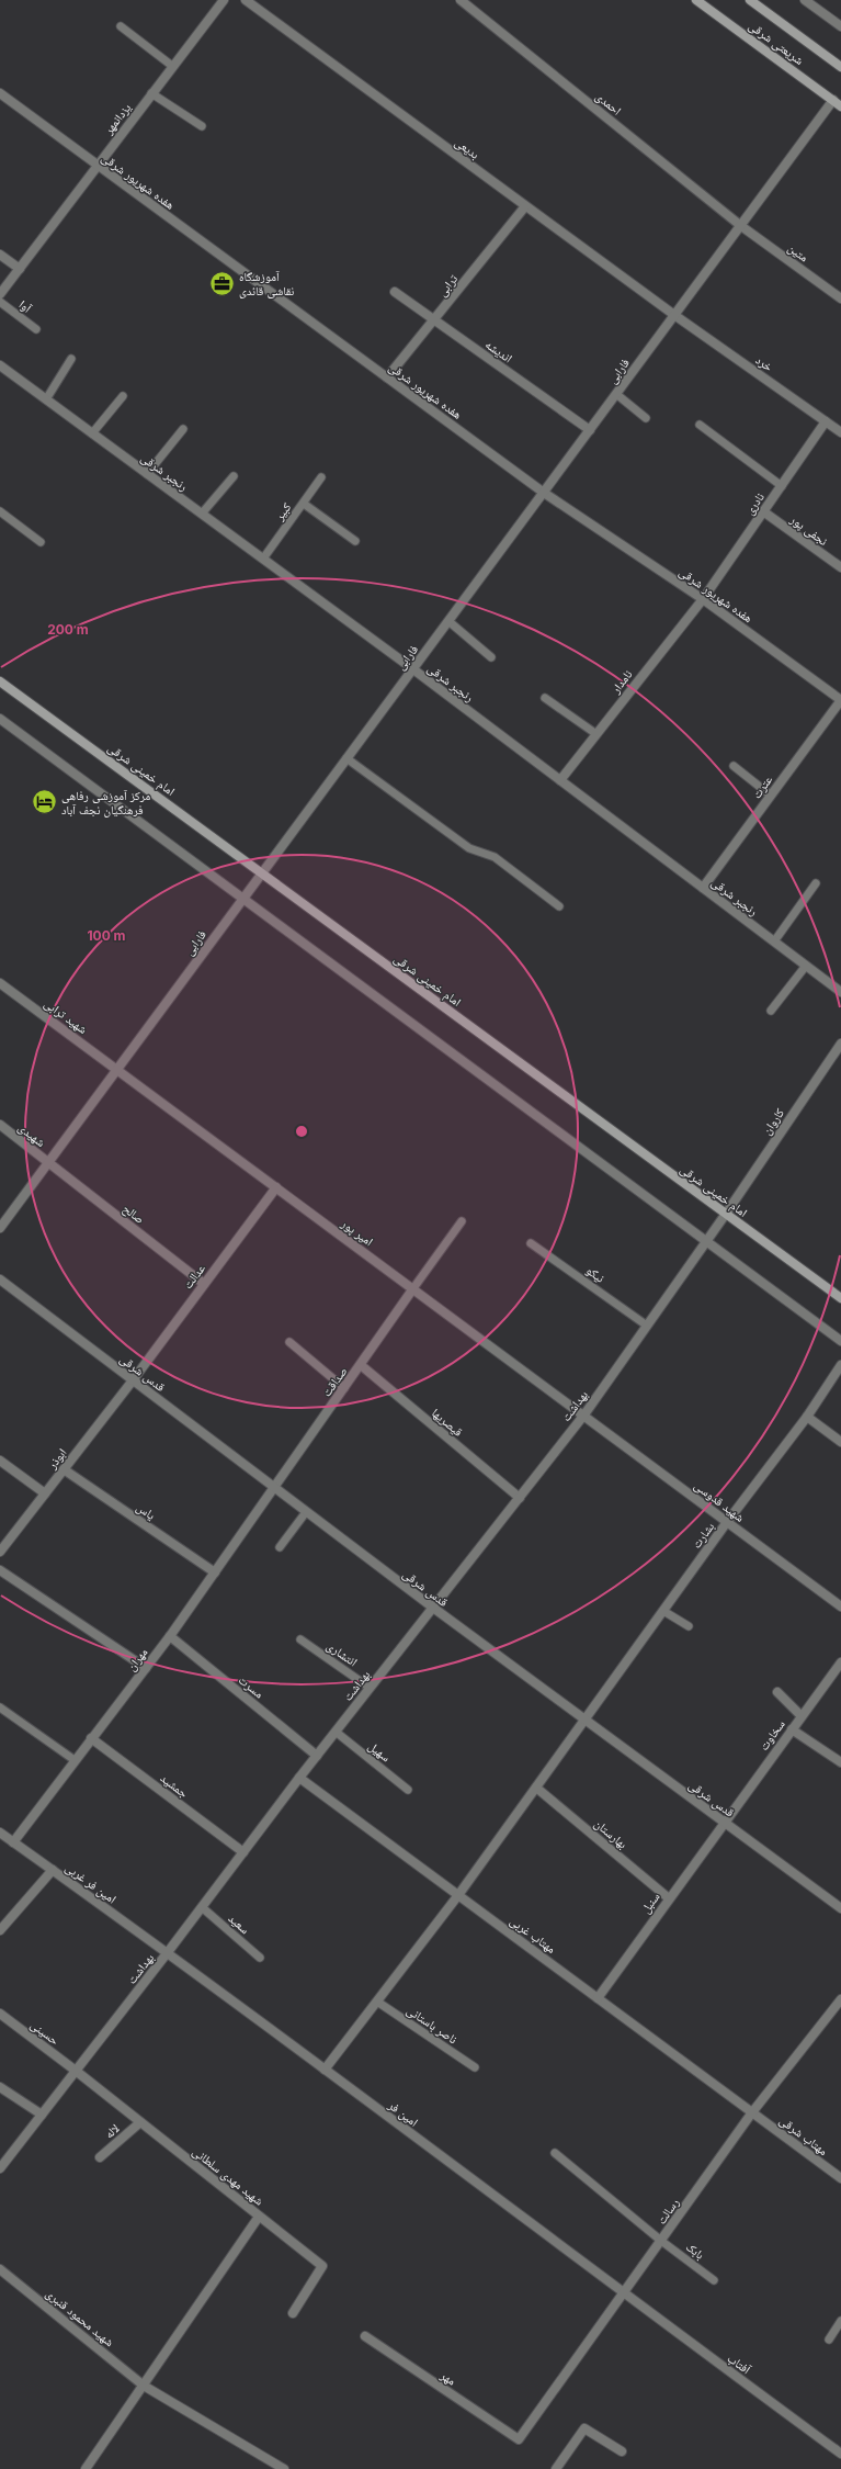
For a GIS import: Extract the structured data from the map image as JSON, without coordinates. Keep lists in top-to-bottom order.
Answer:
{
  "streets": {
    "main road": ["شریعتی شرقی", "امام خمینی شرقی"],
    "street": [
      "احمدی",
      "یزدانمهر",
      "بدیعی",
      "هفده شهریور شرقی",
      "متین",
      "ترابی",
      "اندیشه",
      "خرد",
      "فارابی",
      "رنجبر شرقی",
      "نادری",
      "نجفی پور",
      "نامدار",
      "عترت",
      "شهید ترابی",
      "کاروان",
      "شهیدی",
      "صالح",
      "امیر پور",
      "عدالت",
      "قدس شرقی",
      "صداقت",
      "بهداشت",
      "قیصریها",
      "ابوذر",
      "شهید قدوسی",
      "یاس",
      "بشارت",
      "مهران",
      "مسرت",
      "سخاوت",
      "جمشید",
      "بهارستان",
      "امین فر غربی",
      "سنبل",
      "مهتاب غربی",
      "حسینی",
      "امین فر",
      "لاله",
      "مهتاب شرقی",
      "شهید مهدی سلطانی",
      "رسالت",
      "شهید محمود قنبری",
      "آفتاب",
      "مهر"
    ],
    "lane": [
      "آوا",
      "کبیر",
      "نیکو",
      "انتشاری",
      "سهیل",
      "سعید",
      "ناصر باستانی",
      "بابک"
    ]
  },
  "crossings": [
    ["شریعتی شرقی", "فارابی"],
    ["احمدی", "متین"],
    ["احمدی", "فارابی"],
    ["یزدانمهر", "هفده شهریور شرقی"],
    ["بدیعی", "ترابی"],
    ["بدیعی", "خرد"],
    ["بدیعی", "فارابی"],
    ["هفده شهریور شرقی", "ترابی"],
    ["هفده شهریور شرقی", "فارابی"],
    ["هفده شهریور شرقی", "نادری"],
    ["هفده شهریور شرقی", "نامدار"],
    ["هفده شهریور شرقی", "عترت"],
    ["متین", "فارابی"],
    ["ترابی", "اندیشه"],
    ["اندیشه", "فارابی"],
    ["خرد", "فارابی"],
    ["خرد", "نادری"],
    ["فارابی", "رنجبر شرقی"],
    ["فارابی", "امام خمینی شرقی"],
    ["فارابی", "شهید ترابی"],
    ["فارابی", "شهیدی"],
    ["فارابی", "صالح"],
    ["فارابی", "امیر پور"],
    ["رنجبر شرقی", "کبیر"],
    ["رنجبر شرقی", "نامدار"],
    ["رنجبر شرقی", "عترت"],
    ["نادری", "نجفی پور"],
    ["نادری", "نامدار"],
    ["امام خمینی شرقی", "کاروان"],
    ["امام خمینی شرقی", "بهداشت"],
    ["شهید ترابی", "امیر پور"],
    ["کاروان", "بهداشت"],
    ["شهیدی", "صالح"],
    ["صالح", "عدالت"],
    ["امیر پور", "عدالت"],
    ["امیر پور", "صداقت"],
    ["امیر پور", "بهداشت"],
    ["امیر پور", "شهید قدوسی"],
    ["نیکو", "بهداشت"],
    ["عدالت", "قدس شرقی"],
    ["عدالت", "ابوذر"],
    ["قدس شرقی", "صداقت"],
    ["قدس شرقی", "بهداشت"],
    ["قدس شرقی", "ابوذر"],
    ["قدس شرقی", "بشارت"],
    ["قدس شرقی", "مهران"],
    ["قدس شرقی", "سخاوت"],
    ["قدس شرقی", "سنبل"],
    ["صداقت", "قیصریها"],
    ["صداقت", "مهران"],
    ["بهداشت", "قیصریها"],
    ["بهداشت", "شهید قدوسی"],
    ["بهداشت", "انتشاری"],
    ["بهداشت", "مسرت"],
    ["بهداشت", "سهیل"],
    ["بهداشت", "جمشید"],
    ["بهداشت", "امین فر غربی"],
    ["بهداشت", "سعید"],
    ["بهداشت", "مهتاب غربی"],
    ["بهداشت", "حسینی"],
    ["بهداشت", "امین فر"],
    ["بهداشت", "شهید مهدی سلطانی"],
    ["ابوذر", "یاس"],
    ["شهید قدوسی", "بشارت"],
    ["یاس", "مهران"],
    ["مهران", "مسرت"],
    ["مهران", "جمشید"],
    ["مهران", "امین فر غربی"],
    ["سخاوت", "سنبل"],
    ["بهارستان", "سنبل"],
    ["امین فر غربی", "امین فر"],
    ["سنبل", "مهتاب غربی"],
    ["مهتاب غربی", "مهتاب شرقی"],
    ["مهتاب غربی", "رسالت"],
    ["حسینی", "شهید مهدی سلطانی"],
    ["امین فر", "رسالت"],
    ["امین فر", "آفتاب"],
    ["لاله", "شهید مهدی سلطانی"],
    ["مهتاب شرقی", "رسالت"],
    ["رسالت", "بابک"],
    ["رسالت", "آفتاب"],
    ["رسالت", "مهر"]
  ],
  "places": {
    "office": ["آموزشگاه نقاشی قائدی"],
    "hotel": ["مرکز آموزشی رفاهی فرهنگیان نجف آباد"]
  },
  "rings": ["200 m", "100 m"]
}
